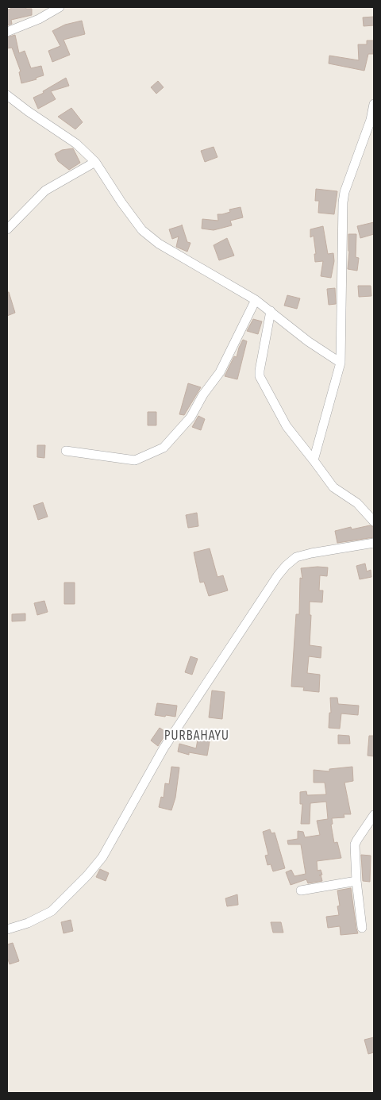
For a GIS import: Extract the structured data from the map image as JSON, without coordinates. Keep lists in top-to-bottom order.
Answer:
{
  "districts": ["PURBAHAYU"]
}
